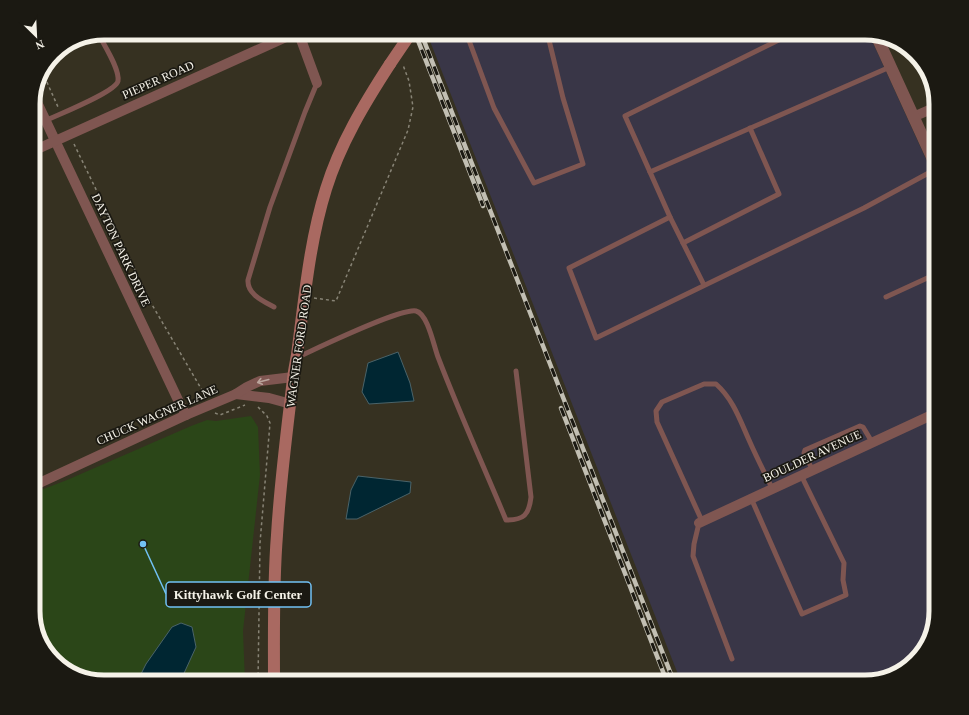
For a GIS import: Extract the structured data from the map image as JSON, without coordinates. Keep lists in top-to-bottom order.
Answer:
{
  "streets": {
    "main road": ["WAGNER FORD ROAD"],
    "street": [
      "PIEPER ROAD",
      "DAYTON PARK DRIVE",
      "CHUCK WAGNER LANE",
      "BOULDER AVENUE"
    ]
  },
  "crossings": [
    ["PIEPER ROAD", "DAYTON PARK DRIVE"],
    ["DAYTON PARK DRIVE", "CHUCK WAGNER LANE"],
    ["WAGNER FORD ROAD", "CHUCK WAGNER LANE"]
  ],
  "places": ["Kittyhawk Golf Center"],
  "north": "bottom right"
}
